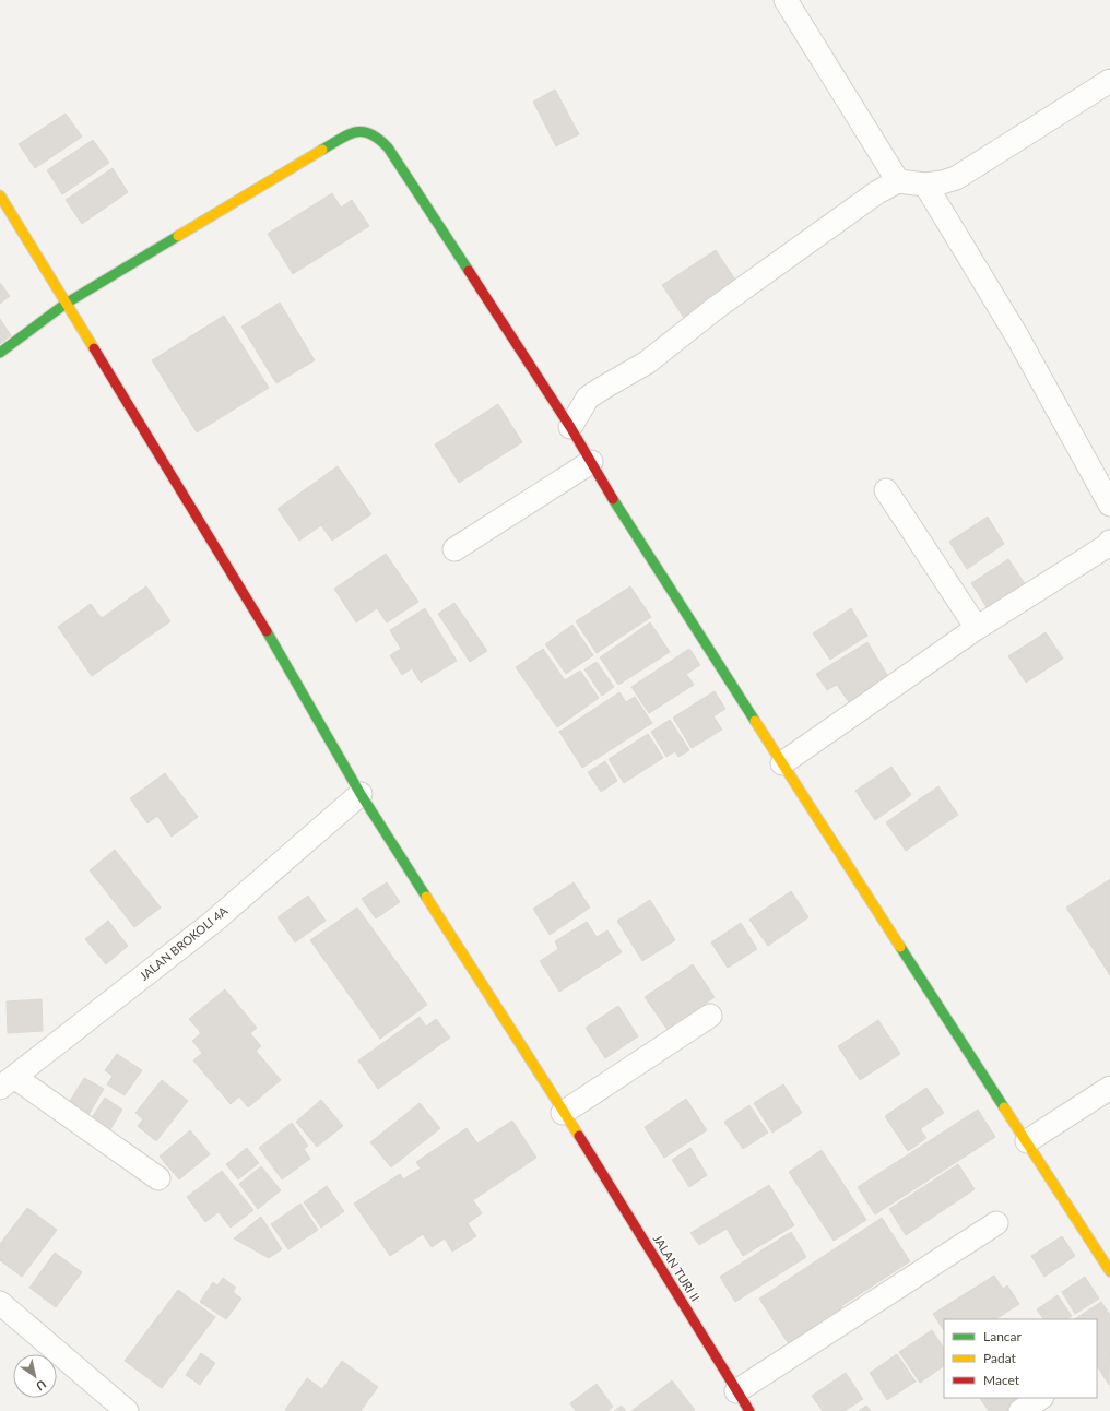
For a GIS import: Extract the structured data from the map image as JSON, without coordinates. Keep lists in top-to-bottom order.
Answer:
{
  "streets": {
    "street": ["JALAN BROKOLI 4A", "JALAN TURI II"]
  },
  "crossings": [
    ["JALAN BROKOLI 4A", "JALAN TURI II"]
  ],
  "legend": ["Lancar", "Padat", "Macet"],
  "north": "bottom right"
}
